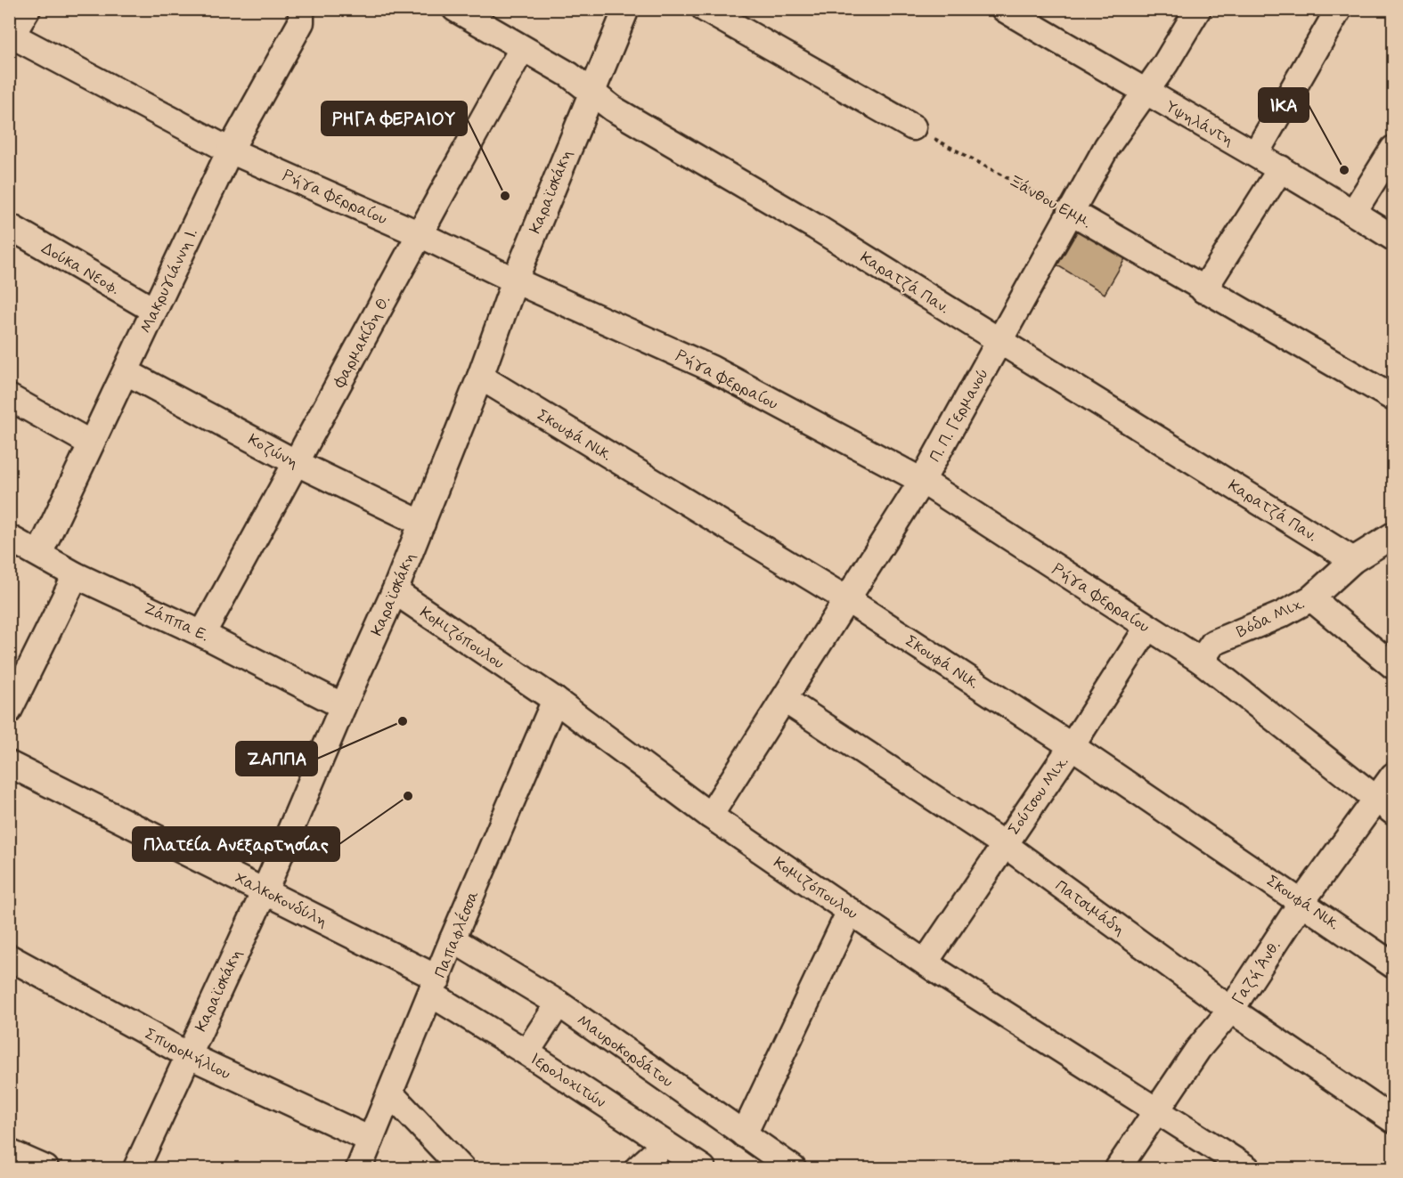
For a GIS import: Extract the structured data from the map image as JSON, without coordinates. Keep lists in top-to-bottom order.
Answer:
{
  "streets": {
    "street": [
      "Υψηλάντη",
      "Καραϊσκάκη",
      "Ρήγα Φερραίου",
      "Ξάνθου Εμμ.",
      "Δούκα Νεοφ.",
      "Μακρυγιάννη Ι.",
      "Καρατζά Παν.",
      "Φαρμακίδη Θ.",
      "Π. Π. Γερμανού",
      "Σκουφά Νικ.",
      "Κοζώνη",
      "Βόδα Μιχ.",
      "Ζάππα Ε.",
      "Κομιζόπουλου",
      "Σούτσου Μιχ.",
      "Χαλκοκονδύλη",
      "Πατσιμάδη",
      "Παπαφλέσσα",
      "Γαζή Άνθ.",
      "Μαυροκορδάτου",
      "Σπυρομήλιου",
      "Ιερολοχιτών"
    ]
  },
  "crossings": [
    ["Υψηλάντη", "Π. Π. Γερμανού"],
    ["Καραϊσκάκη", "Ρήγα Φερραίου"],
    ["Καραϊσκάκη", "Καρατζά Παν."],
    ["Καραϊσκάκη", "Σκουφά Νικ."],
    ["Καραϊσκάκη", "Κοζώνη"],
    ["Καραϊσκάκη", "Ζάππα Ε."],
    ["Καραϊσκάκη", "Κομιζόπουλου"],
    ["Καραϊσκάκη", "Χαλκοκονδύλη"],
    ["Καραϊσκάκη", "Σπυρομήλιου"],
    ["Ρήγα Φερραίου", "Μακρυγιάννη Ι."],
    ["Ρήγα Φερραίου", "Φαρμακίδη Θ."],
    ["Ρήγα Φερραίου", "Π. Π. Γερμανού"],
    ["Ρήγα Φερραίου", "Βόδα Μιχ."],
    ["Ρήγα Φερραίου", "Σούτσου Μιχ."],
    ["Ρήγα Φερραίου", "Γαζή Άνθ."],
    ["Ξάνθου Εμμ.", "Π. Π. Γερμανού"],
    ["Δούκα Νεοφ.", "Μακρυγιάννη Ι."],
    ["Μακρυγιάννη Ι.", "Κοζώνη"],
    ["Μακρυγιάννη Ι.", "Ζάππα Ε."],
    ["Καρατζά Παν.", "Φαρμακίδη Θ."],
    ["Καρατζά Παν.", "Π. Π. Γερμανού"],
    ["Καρατζά Παν.", "Βόδα Μιχ."],
    ["Φαρμακίδη Θ.", "Κοζώνη"],
    ["Φαρμακίδη Θ.", "Ζάππα Ε."],
    ["Π. Π. Γερμανού", "Σκουφά Νικ."],
    ["Π. Π. Γερμανού", "Κομιζόπουλου"],
    ["Π. Π. Γερμανού", "Πατσιμάδη"],
    ["Σκουφά Νικ.", "Σούτσου Μιχ."],
    ["Σκουφά Νικ.", "Γαζή Άνθ."],
    ["Κομιζόπουλου", "Σούτσου Μιχ."],
    ["Κομιζόπουλου", "Παπαφλέσσα"],
    ["Κομιζόπουλου", "Γαζή Άνθ."],
    ["Σούτσου Μιχ.", "Πατσιμάδη"],
    ["Χαλκοκονδύλη", "Παπαφλέσσα"],
    ["Χαλκοκονδύλη", "Ιερολοχιτών"],
    ["Πατσιμάδη", "Γαζή Άνθ."],
    ["Παπαφλέσσα", "Μαυροκορδάτου"],
    ["Παπαφλέσσα", "Σπυρομήλιου"],
    ["Παπαφλέσσα", "Ιερολοχιτών"]
  ],
  "places": [
    "ΙΚΑ",
    "ΡΗΓΑ ΦΕΡΑΙΟΥ",
    "ΖΑΠΠΑ",
    "Πλατεία Ανεξαρτησίας"
  ]
}
